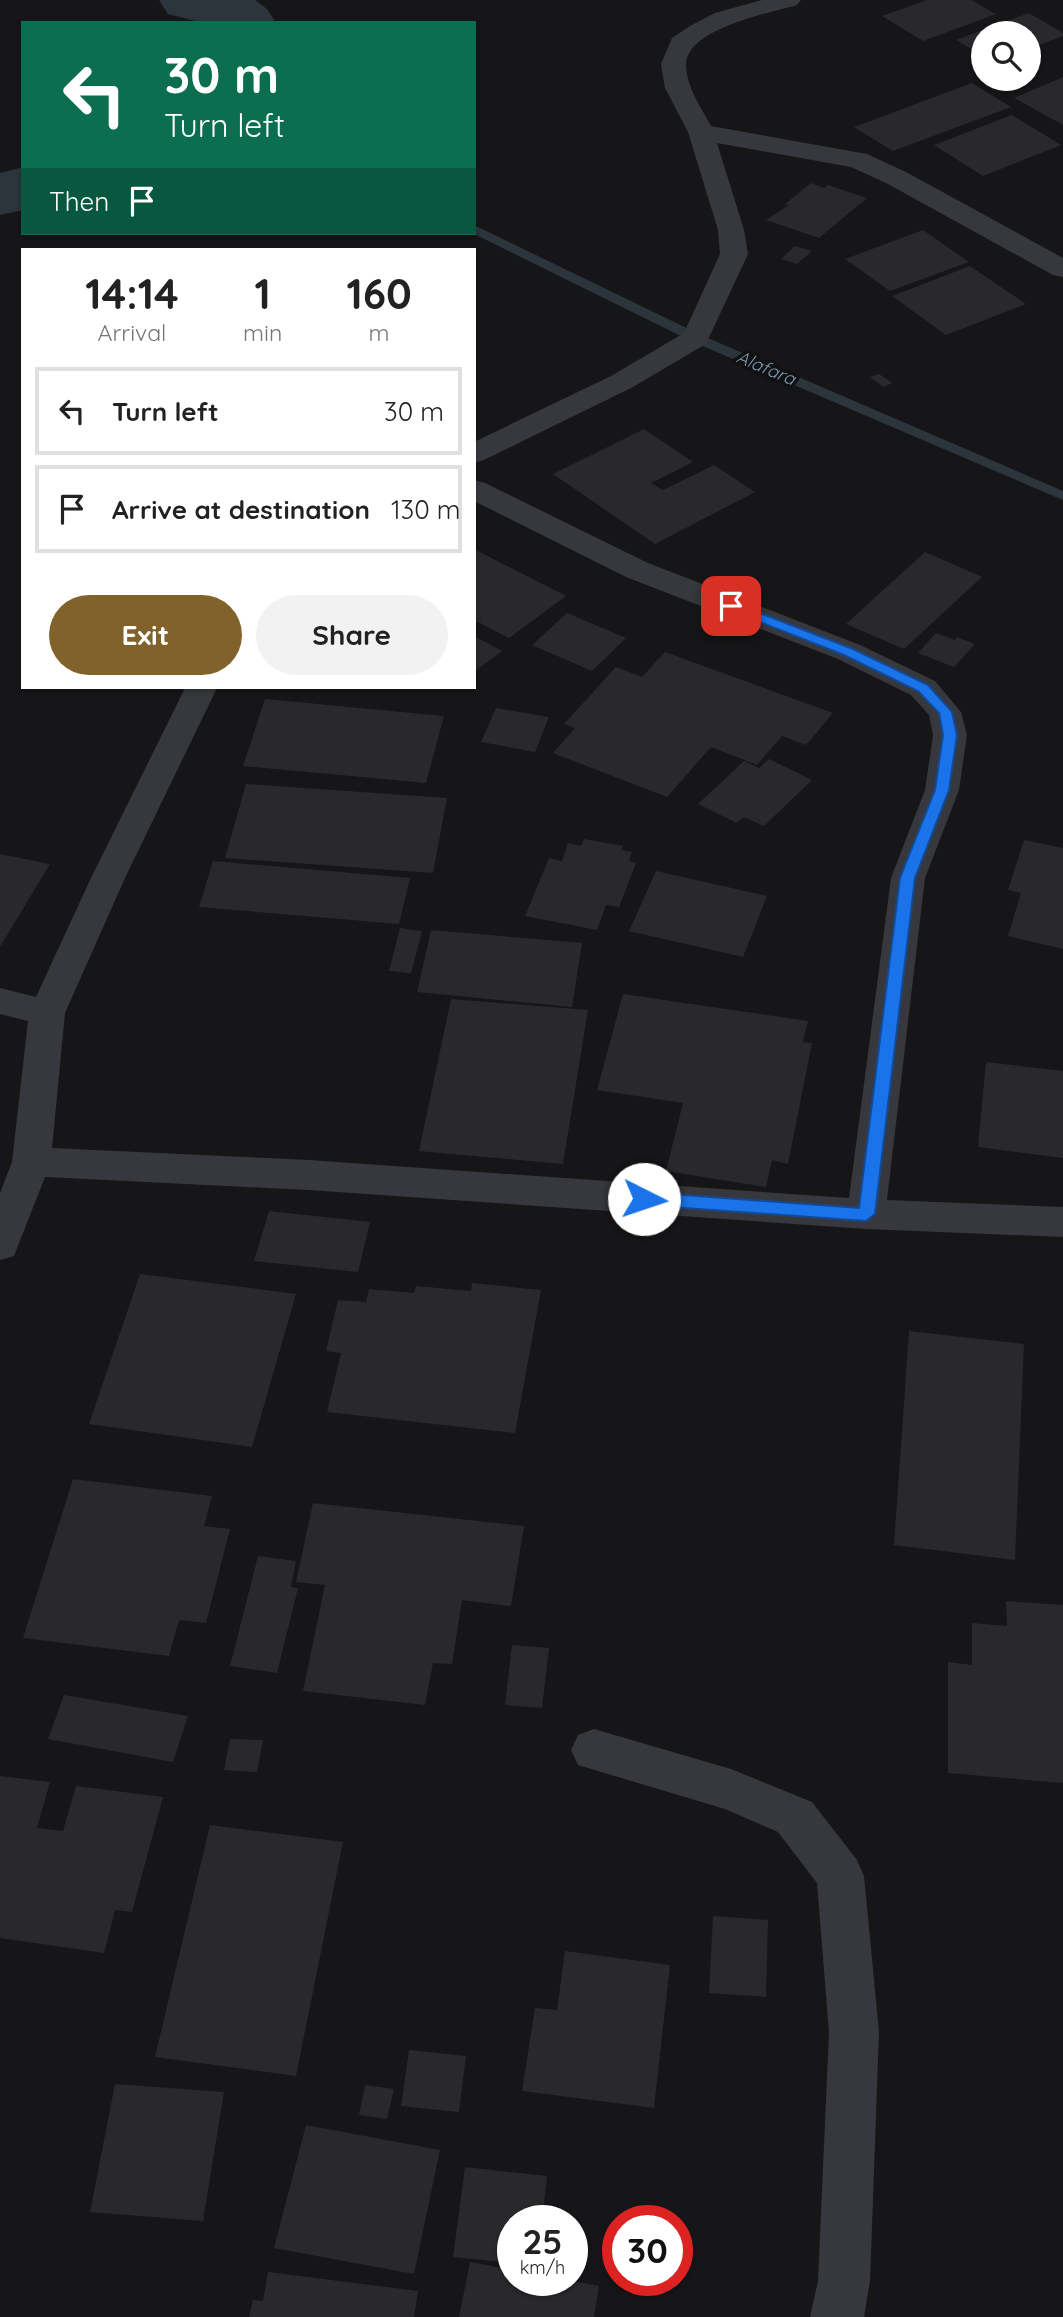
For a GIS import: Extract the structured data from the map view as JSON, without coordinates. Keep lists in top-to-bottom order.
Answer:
{
  "water": ["Alafara"],
  "page": {
    "turn": ["30 m", "Turn left"],
    "then": "Then",
    "eta": [
      "14:14",
      "Arrival",
      "1",
      "min",
      "160",
      "m"
    ],
    "list": [
      {
        "name": "Turn left",
        "value": "30 m"
      },
      {
        "name": "Arrive at destination",
        "value": "130 m"
      }
    ],
    "buttons": ["Exit", "Share"],
    "speed": "25 km/h",
    "limit": "30"
  }
}
